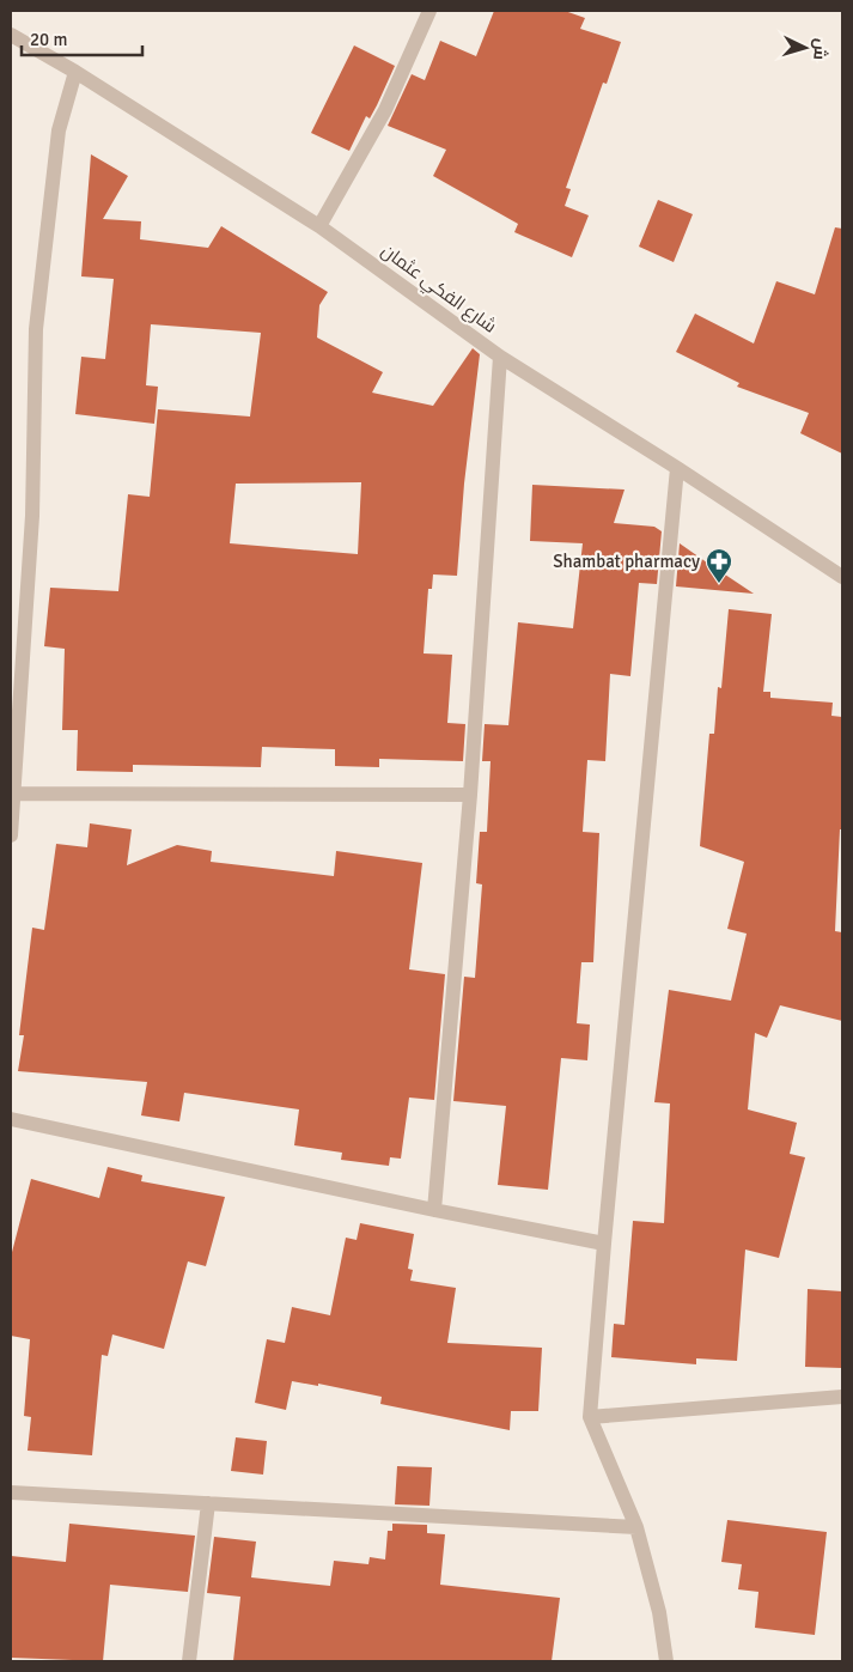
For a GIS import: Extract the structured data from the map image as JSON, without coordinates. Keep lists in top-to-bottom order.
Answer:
{
  "streets": {
    "street": ["شارع الفكي عثمان"]
  },
  "places": {
    "pharmacy": ["Shambat pharmacy"]
  },
  "scale_bar": "20 m",
  "north": "right"
}
